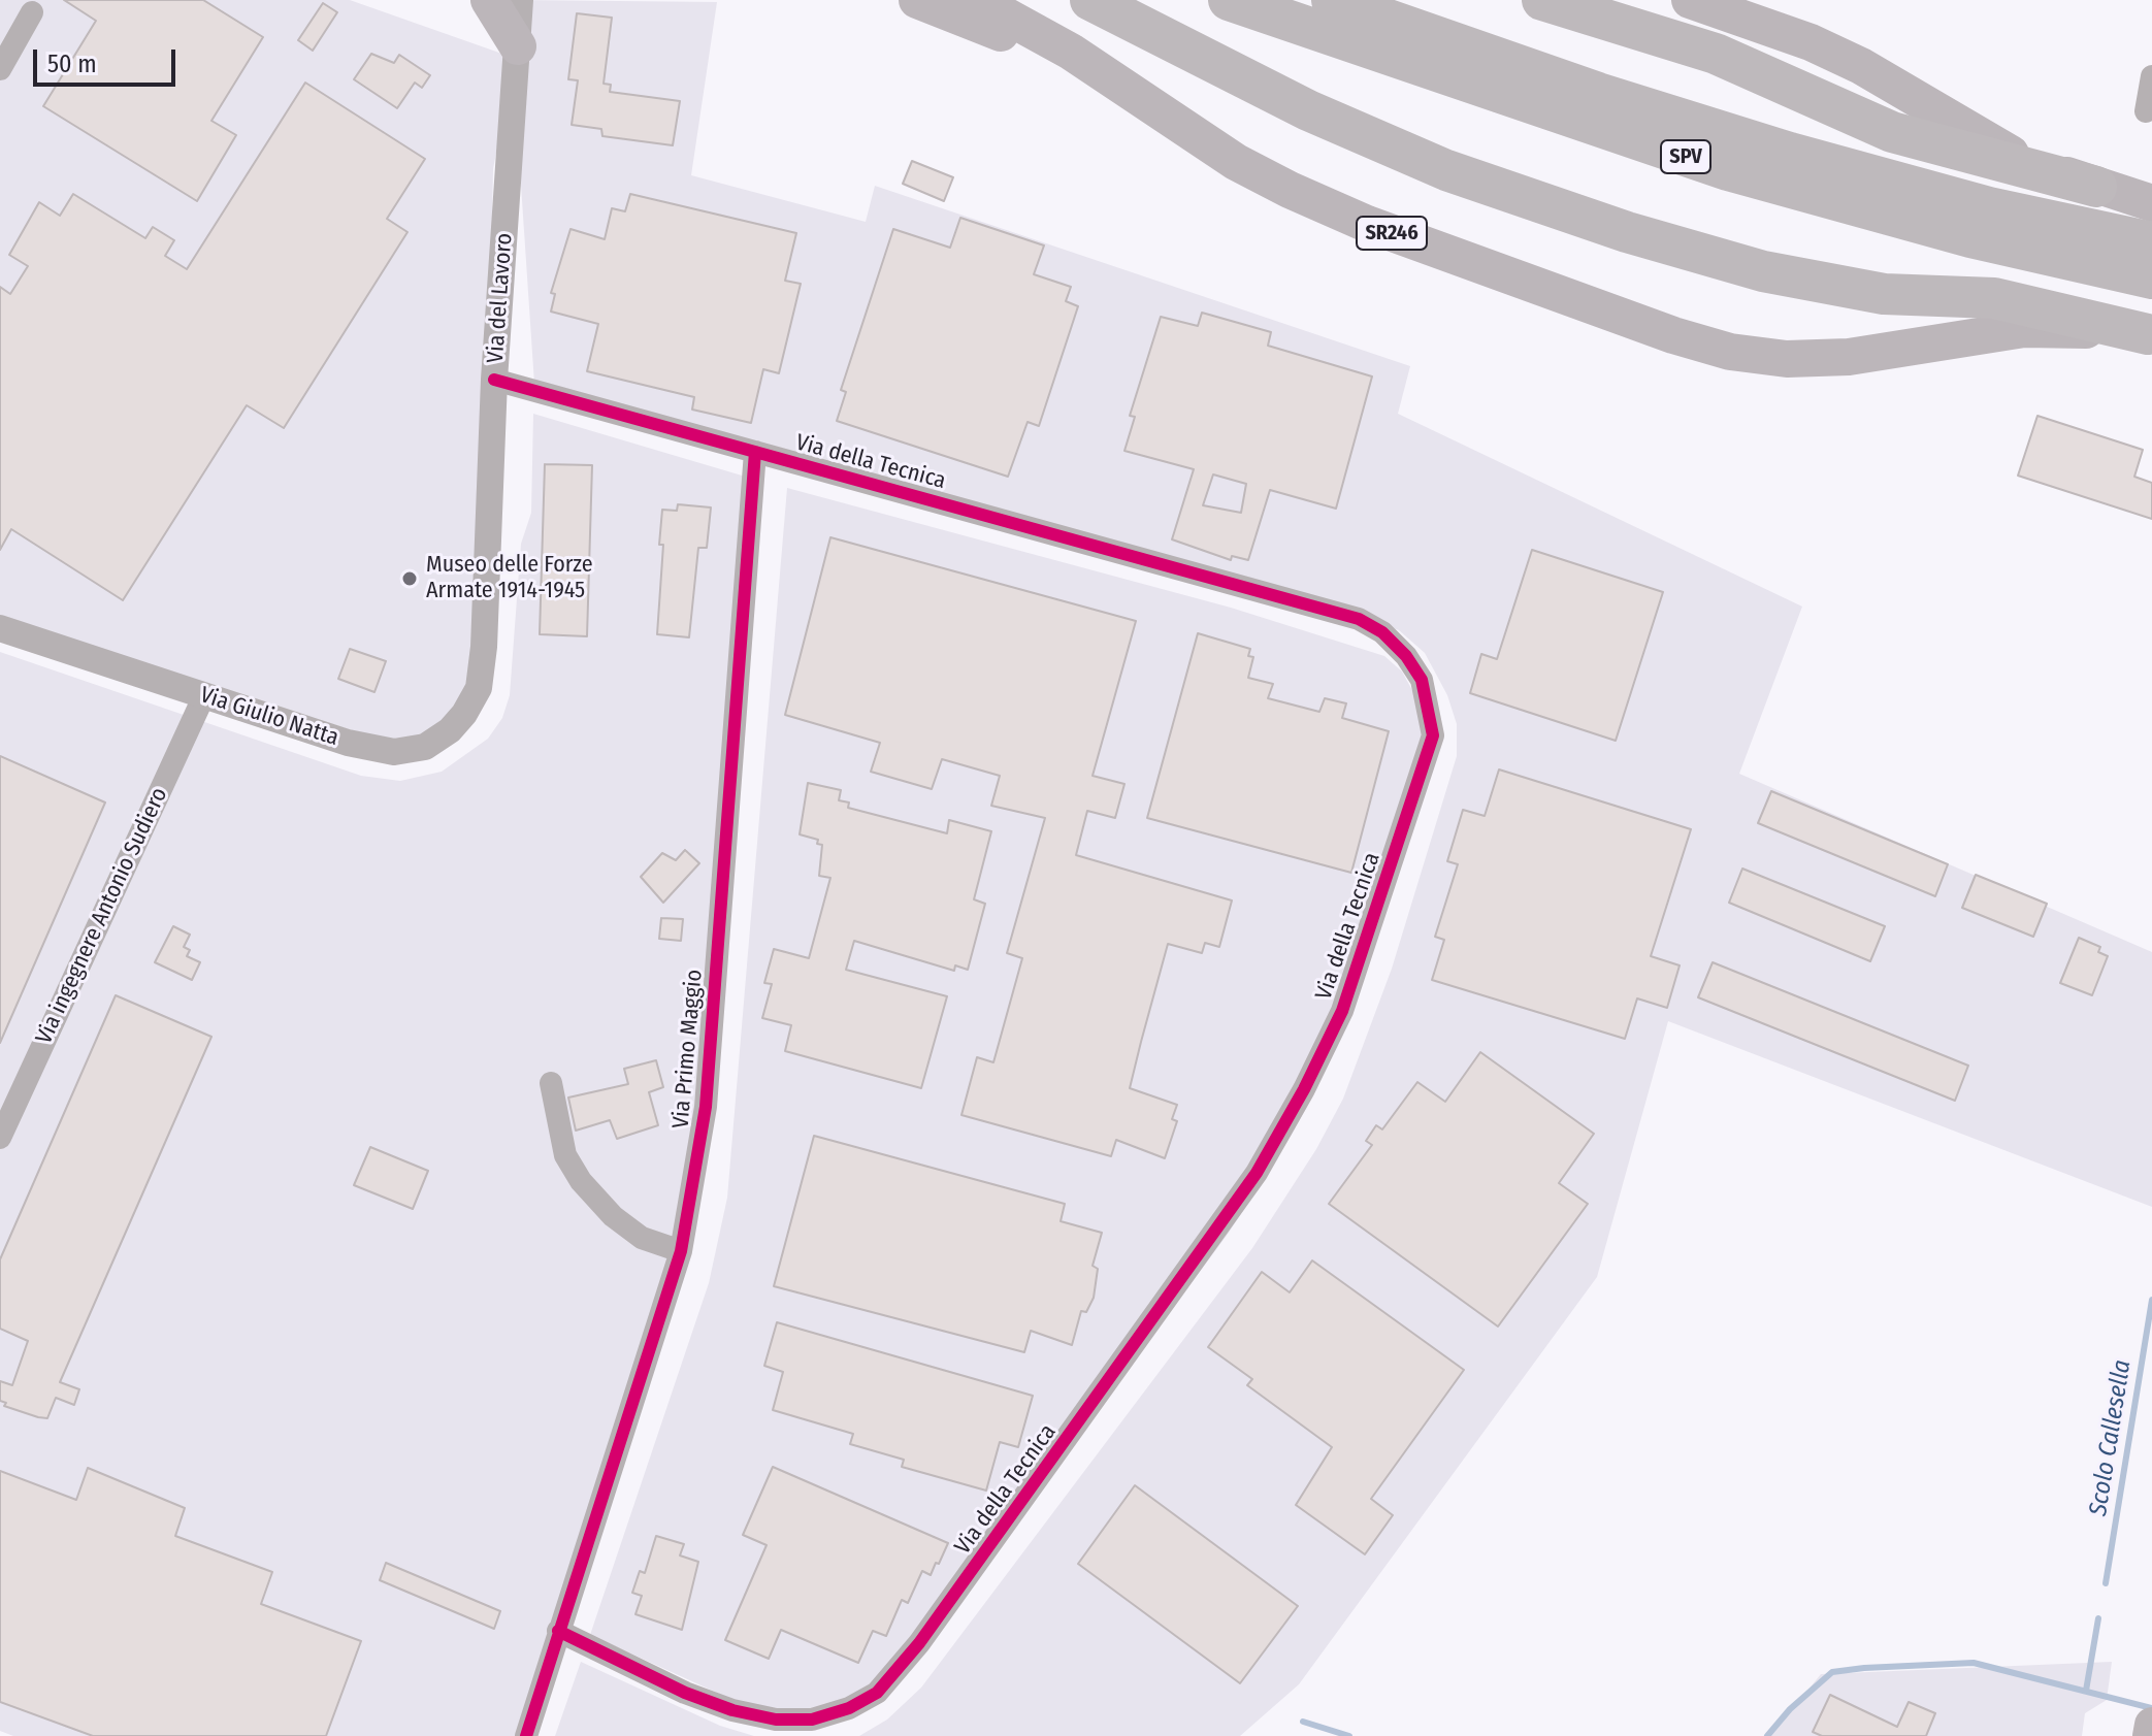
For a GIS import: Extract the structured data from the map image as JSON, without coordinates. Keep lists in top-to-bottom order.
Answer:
{
  "streets": {
    "highway": ["SPV", "SR246"],
    "street": [
      "Via del Lavoro",
      "Via della Tecnica",
      "Via Giulio Natta",
      "Via ingegnere Antonio Sudiero",
      "Via Primo Maggio"
    ]
  },
  "crossings": [
    ["Via del Lavoro", "Via della Tecnica"],
    ["Via del Lavoro", "Via Giulio Natta"],
    ["Via della Tecnica", "Via Primo Maggio"],
    ["Via Giulio Natta", "Via ingegnere Antonio Sudiero"]
  ],
  "water": ["Scolo Callesella"],
  "places": ["Museo delle Forze Armate 1914-1945"],
  "scale_bar": "50 m"
}
